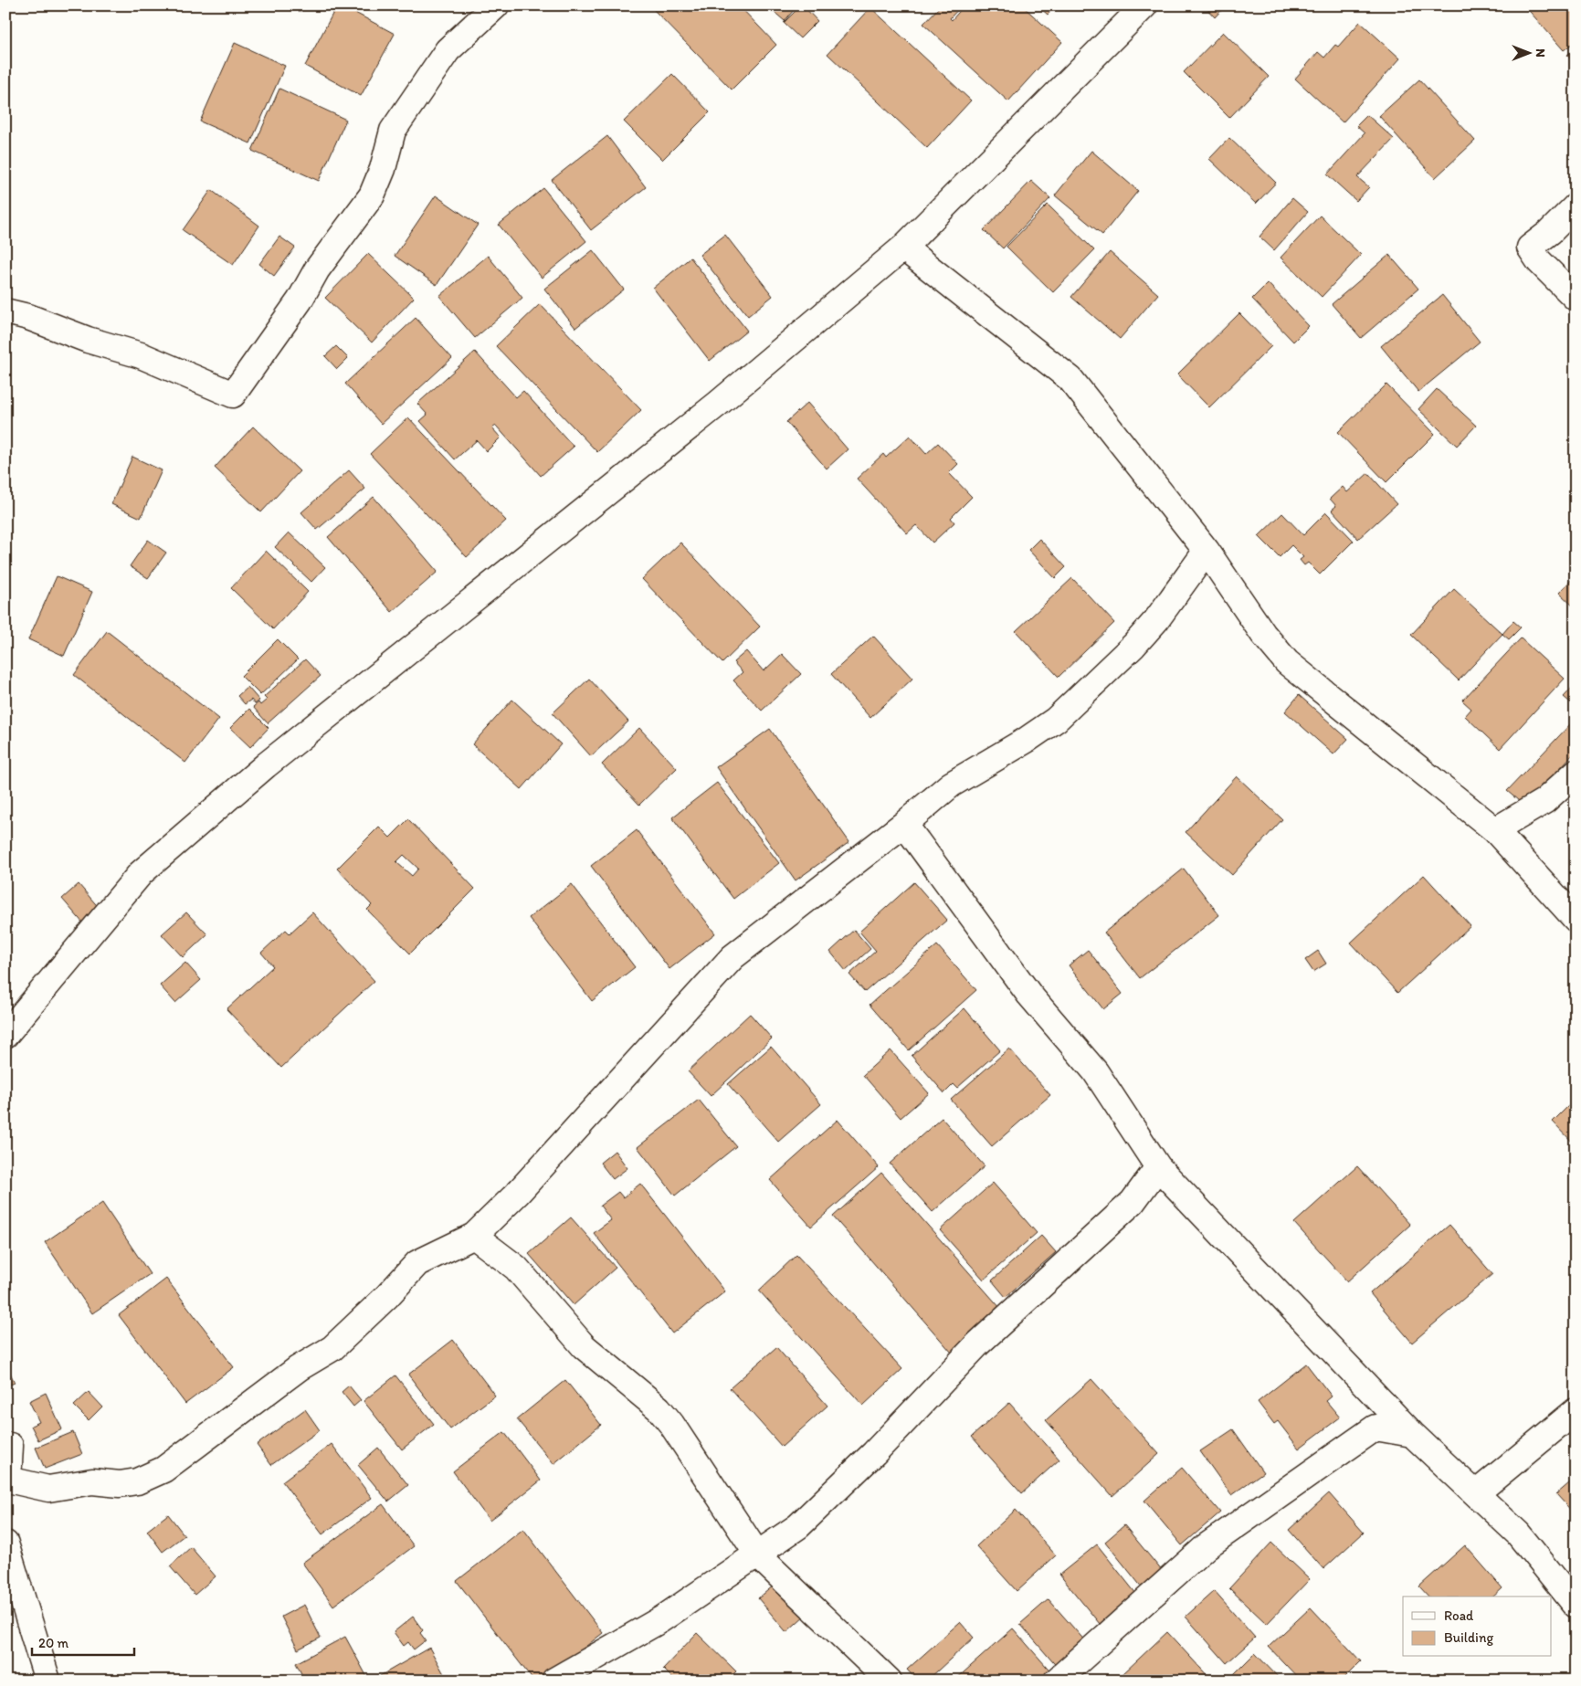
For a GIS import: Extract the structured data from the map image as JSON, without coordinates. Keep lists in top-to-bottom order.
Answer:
{
  "legend": ["Road", "Building"],
  "scale_bar": "20 m",
  "north": "right"
}
